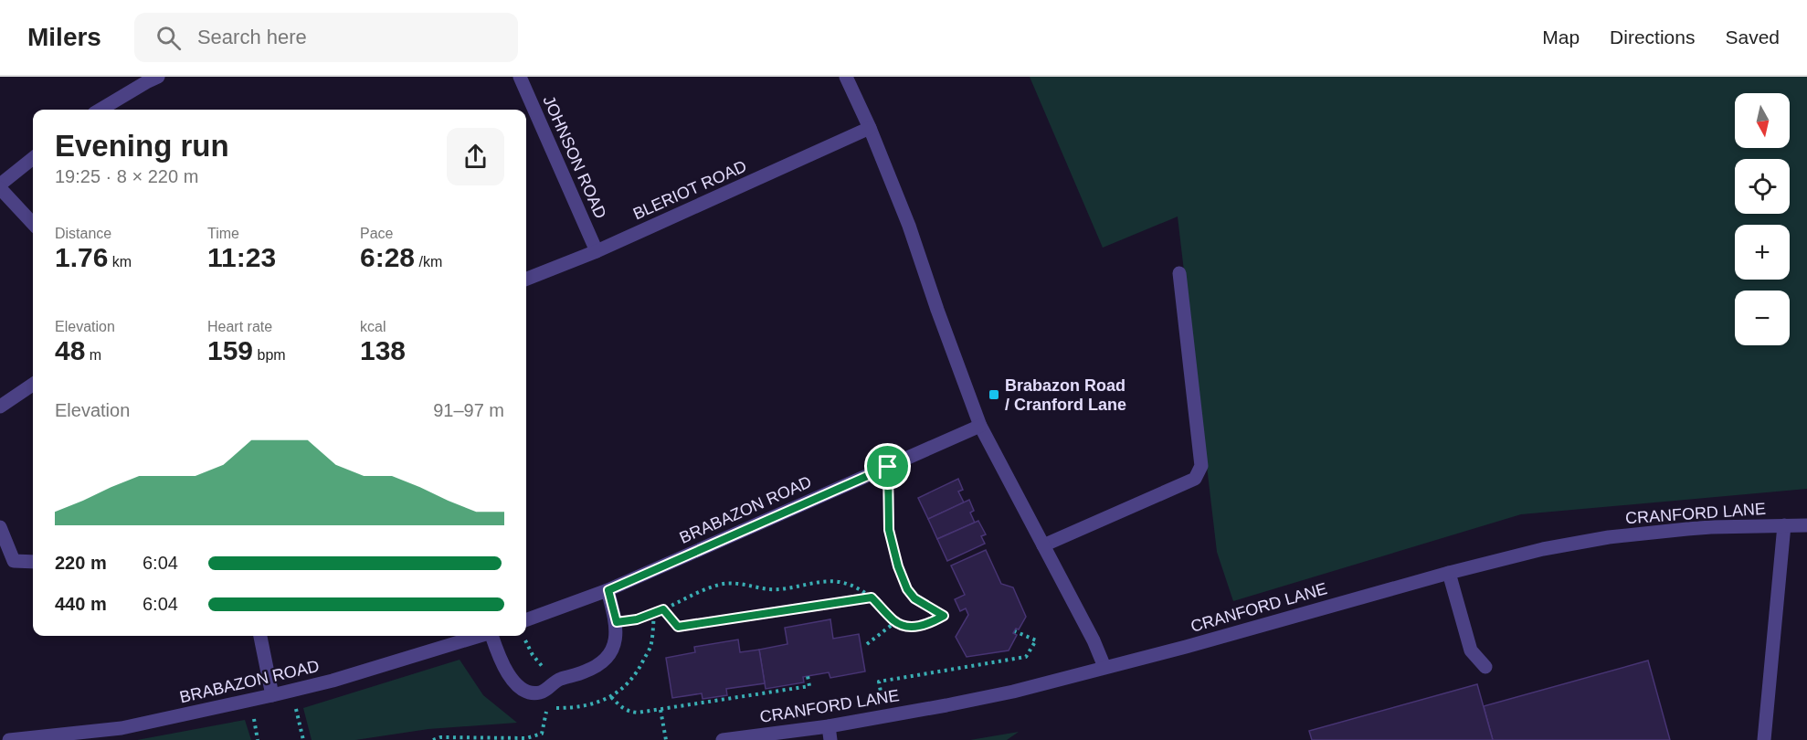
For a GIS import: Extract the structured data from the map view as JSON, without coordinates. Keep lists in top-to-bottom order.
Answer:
{
  "streets": {
    "street": [
      "JOHNSON ROAD",
      "BLERIOT ROAD",
      "BRABAZON ROAD",
      "CRANFORD LANE"
    ]
  },
  "crossings": [
    ["JOHNSON ROAD", "BLERIOT ROAD"]
  ],
  "places": {
    "transit": ["Brabazon Road / Cranford Lane"]
  },
  "north": "bottom",
  "page": {
    "header": "Milers",
    "search": "Search here",
    "nav": ["Map", "Directions", "Saved"],
    "map_buttons": ["+", "−"],
    "heading": ["Evening run", "19:25 · 8 × 220 m"],
    "stats": [
      ["Distance", "1.76 km"],
      ["Time", "11:23"],
      ["Pace", "6:28 /km"],
      ["Elevation", "48 m"],
      ["Heart rate", "159 bpm"],
      ["kcal", "138"]
    ],
    "chart": ["Elevation", "91–97 m"],
    "list": [
      {
        "name": "220 m",
        "note": "6:04"
      },
      {
        "name": "440 m",
        "note": "6:04"
      }
    ]
  }
}
